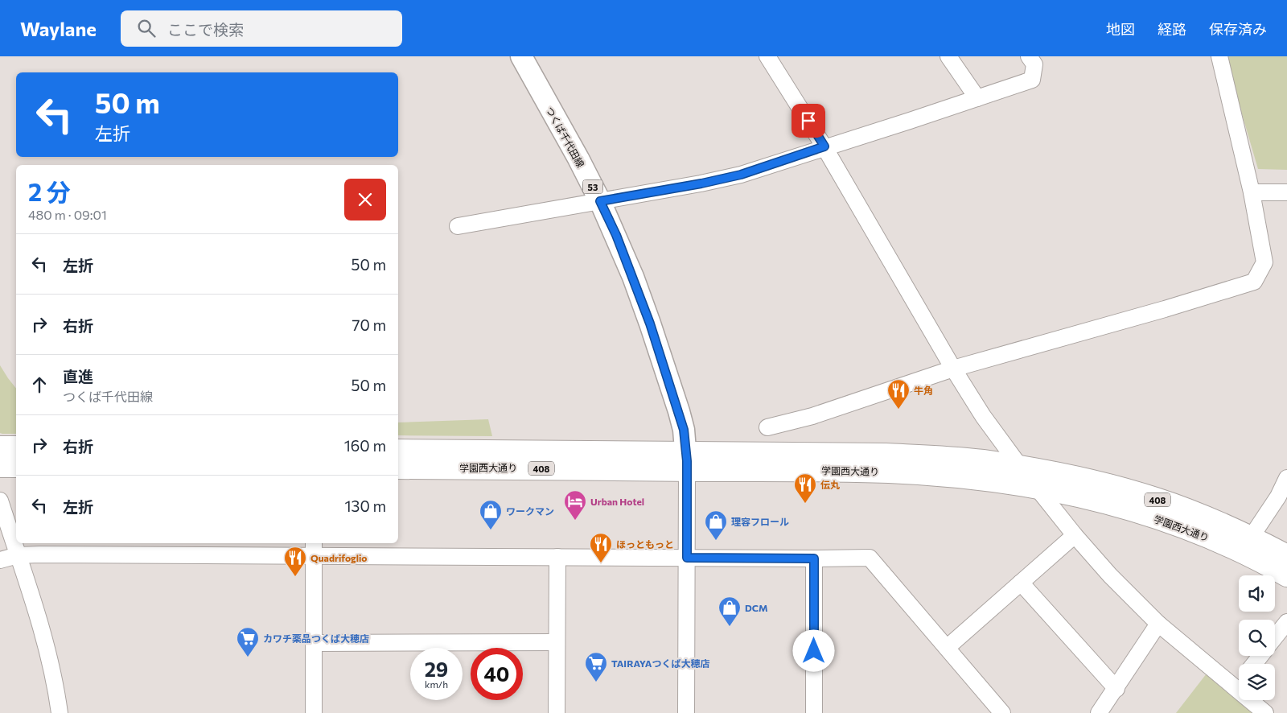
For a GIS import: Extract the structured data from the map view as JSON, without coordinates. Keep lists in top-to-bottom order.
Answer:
{
  "streets": {
    "highway": ["学園西大通り", "408"],
    "main road": ["つくば千代田線", "53"]
  },
  "crossings": [
    ["つくば千代田線", "学園西大通り"]
  ],
  "places": {
    "restaurant": [
      "牛角",
      "伝丸",
      "ほっともっと",
      "Quadrifoglio"
    ],
    "hotel": ["Urban Hotel"],
    "shop": ["ワークマン", "理容フロール", "DCM"],
    "supermarket": ["カワチ薬品つくば大穂店", "TAIRAYAつくば大穂店"]
  },
  "page": {
    "header": "Waylane",
    "search": "ここで検索",
    "nav": ["地図", "経路", "保存済み"],
    "turn": ["50 m", "左折"],
    "heading": ["2 分", "480 m · 09:01"],
    "list": [
      {
        "name": "左折",
        "value": "50 m"
      },
      {
        "name": "右折",
        "value": "70 m"
      },
      {
        "name": "直進",
        "note": "つくば千代田線",
        "value": "50 m"
      },
      {
        "name": "右折",
        "value": "160 m"
      },
      {
        "name": "左折",
        "value": "130 m"
      }
    ],
    "speed": "29 km/h",
    "limit": "40"
  }
}
